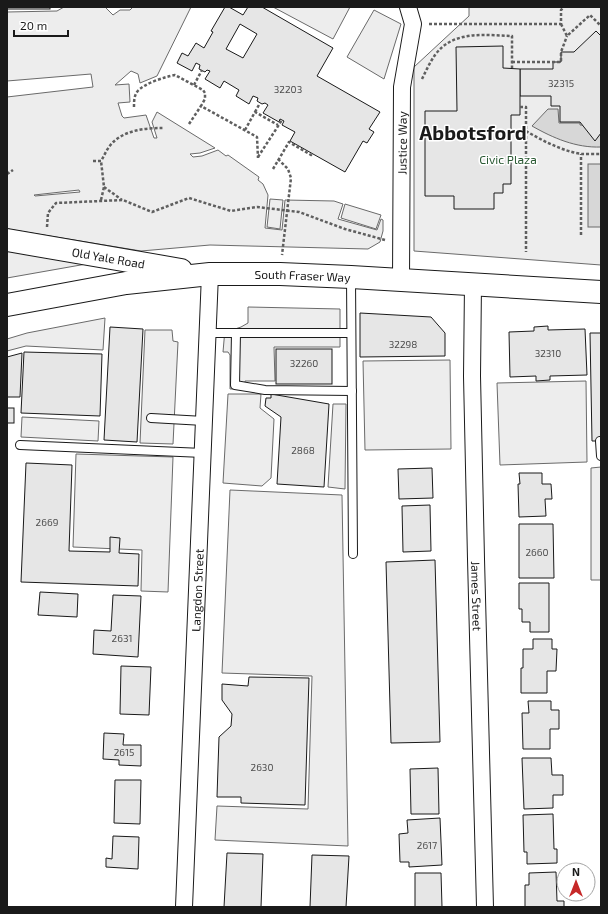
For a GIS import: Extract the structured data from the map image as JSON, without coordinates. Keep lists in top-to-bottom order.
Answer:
{
  "streets": {
    "main road": ["Old Yale Road", "South Fraser Way"],
    "street": ["Justice Way", "Langdon Street", "James Street"]
  },
  "crossings": [
    ["Justice Way", "South Fraser Way"],
    ["Old Yale Road", "South Fraser Way"],
    ["Old Yale Road", "Langdon Street"],
    ["South Fraser Way", "Langdon Street"],
    ["South Fraser Way", "James Street"]
  ],
  "districts": ["Abbotsford"],
  "parks": ["Civic Plaza"],
  "house_numbers": [
    "32315",
    "32203",
    "32298",
    "32310",
    "32260",
    "2868",
    "2669",
    "2660",
    "2631",
    "2615",
    "2630",
    "2617"
  ],
  "scale_bar": "20 m",
  "north": "top"
}
